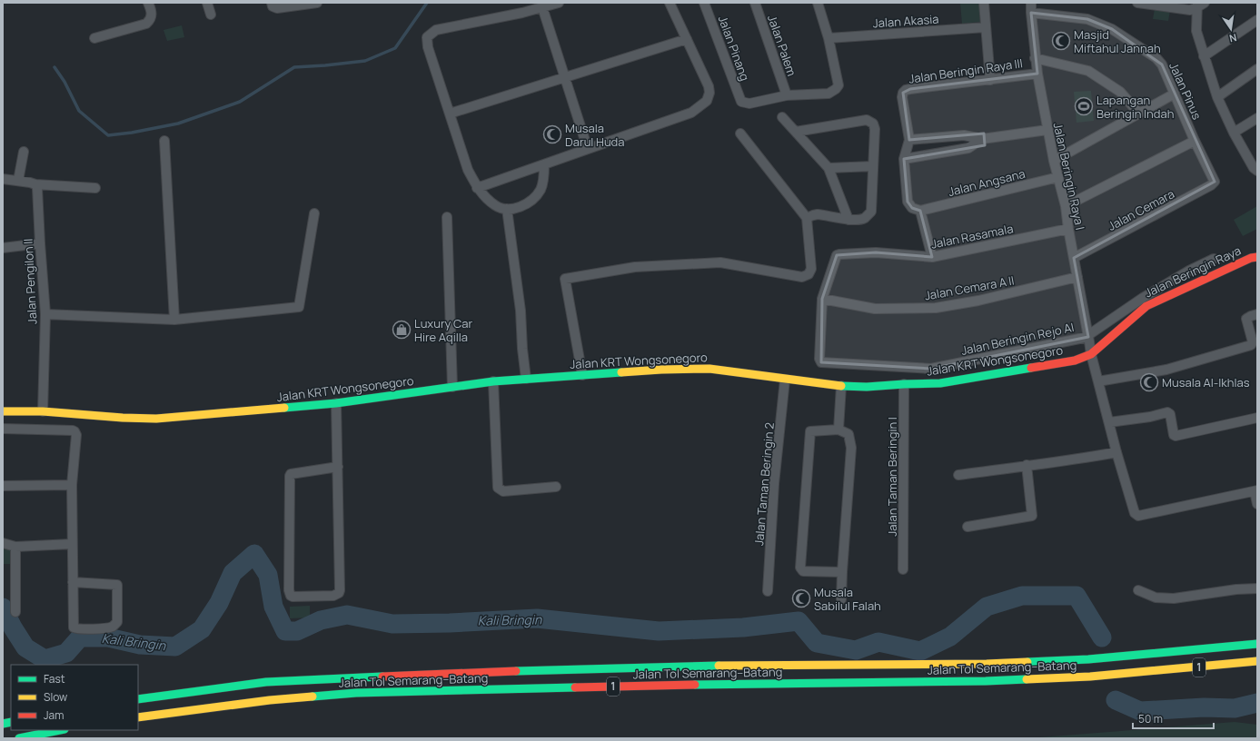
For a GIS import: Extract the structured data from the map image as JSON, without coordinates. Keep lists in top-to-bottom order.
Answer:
{
  "streets": {
    "main road": [
      "Jalan Beringin Raya",
      "Jalan KRT Wongsonegoro",
      "Jalan Tol Semarang–Batang",
      "1"
    ],
    "street": [
      "Jalan Akasia",
      "Jalan Palem",
      "Jalan Pinang",
      "Jalan Beringin Raya III",
      "Jalan Pinus",
      "Jalan Beringin Raya I",
      "Jalan Angsana",
      "Jalan Cemara",
      "Jalan Rasamala",
      "Jalan Pengilon II",
      "Jalan Cemara A II",
      "Jalan Beringin Rejo AI",
      "Jalan Taman Beringin I",
      "Jalan Taman Beringin 2"
    ]
  },
  "crossings": [
    ["Jalan Palem", "Jalan Pinang"],
    ["Jalan Beringin Raya III", "Jalan Beringin Raya I"],
    ["Jalan Pinus", "Jalan Beringin Raya I"],
    ["Jalan Pinus", "Jalan Cemara"],
    ["Jalan Beringin Raya I", "Jalan Angsana"],
    ["Jalan Beringin Raya I", "Jalan Cemara"],
    ["Jalan Beringin Raya I", "Jalan Rasamala"],
    ["Jalan Beringin Raya I", "Jalan Beringin Raya"],
    ["Jalan Beringin Raya I", "Jalan Cemara A II"],
    ["Jalan Beringin Raya I", "Jalan Beringin Rejo AI"],
    ["Jalan Beringin Raya I", "Jalan KRT Wongsonegoro"],
    ["Jalan Rasamala", "Jalan Cemara A II"],
    ["Jalan Rasamala", "Jalan Beringin Rejo AI"],
    ["Jalan Beringin Raya", "Jalan KRT Wongsonegoro"],
    ["Jalan Pengilon II", "Jalan KRT Wongsonegoro"],
    ["Jalan Cemara A II", "Jalan Beringin Rejo AI"],
    ["Jalan KRT Wongsonegoro", "Jalan Taman Beringin I"],
    ["Jalan KRT Wongsonegoro", "Jalan Taman Beringin 2"]
  ],
  "water": ["Kali Bringin"],
  "places": {
    "mosque": [
      "Masjid Miftahul Jannah",
      "Musala Darul Huda",
      "Musala Al-Ikhlas",
      "Musala Sabilul Falah"
    ],
    "sports": ["Lapangan Beringin Indah"],
    "shop": ["Luxury Car Hire Aqilla"]
  },
  "legend": ["Fast", "Slow", "Jam"],
  "scale_bar": "50 m",
  "north": "bottom"
}
